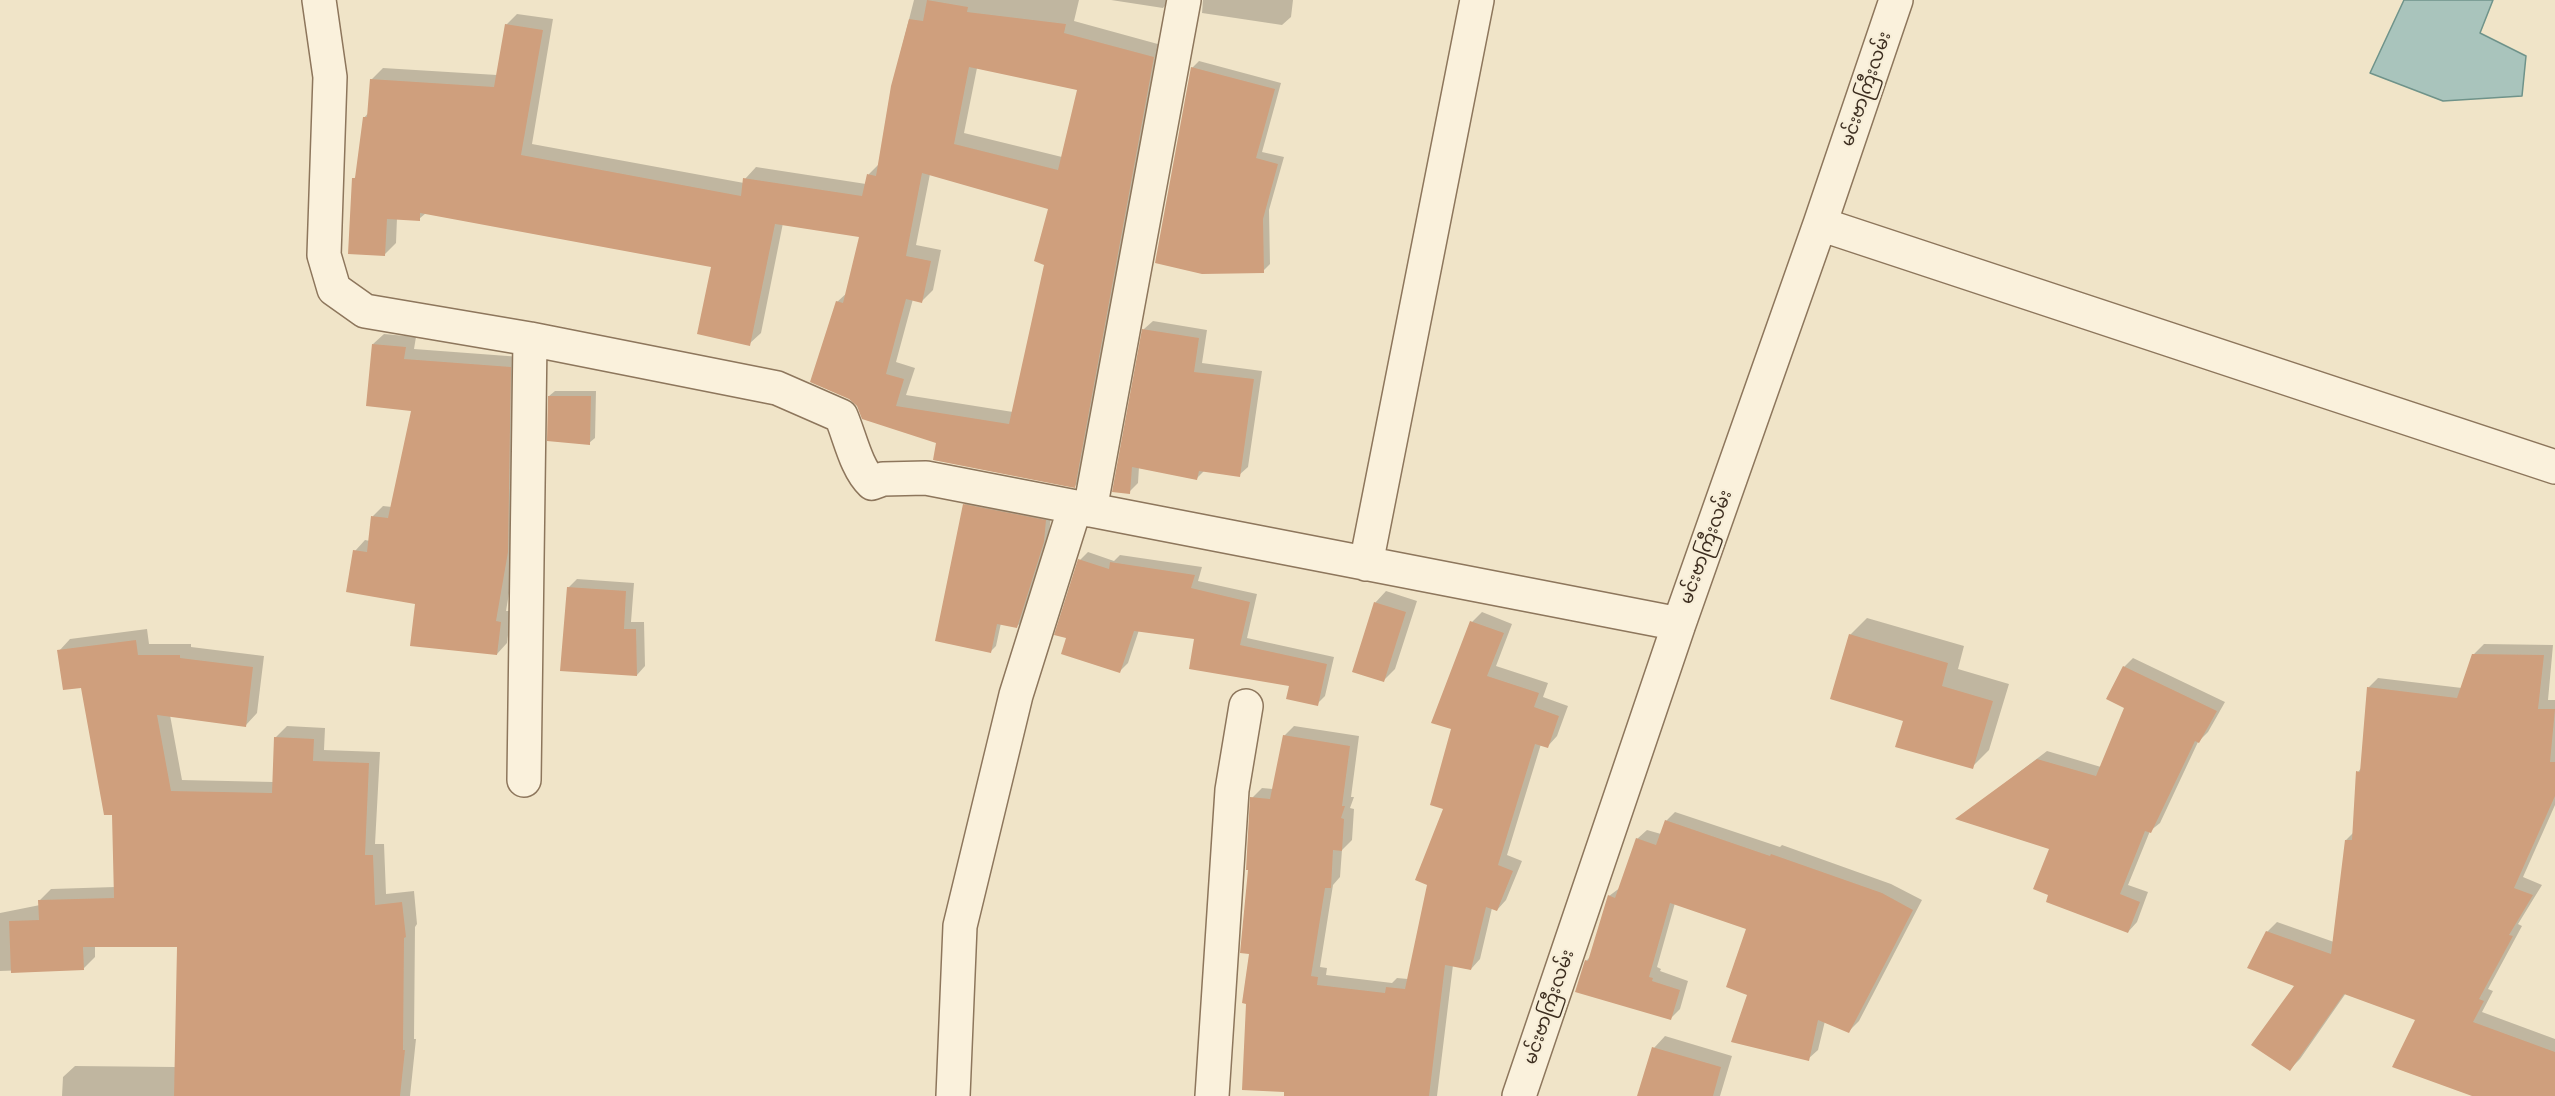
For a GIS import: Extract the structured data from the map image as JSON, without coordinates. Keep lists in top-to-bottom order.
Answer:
{
  "streets": {
    "street": ["မင်းဗာကြီးလမ်း"]
  }
}
